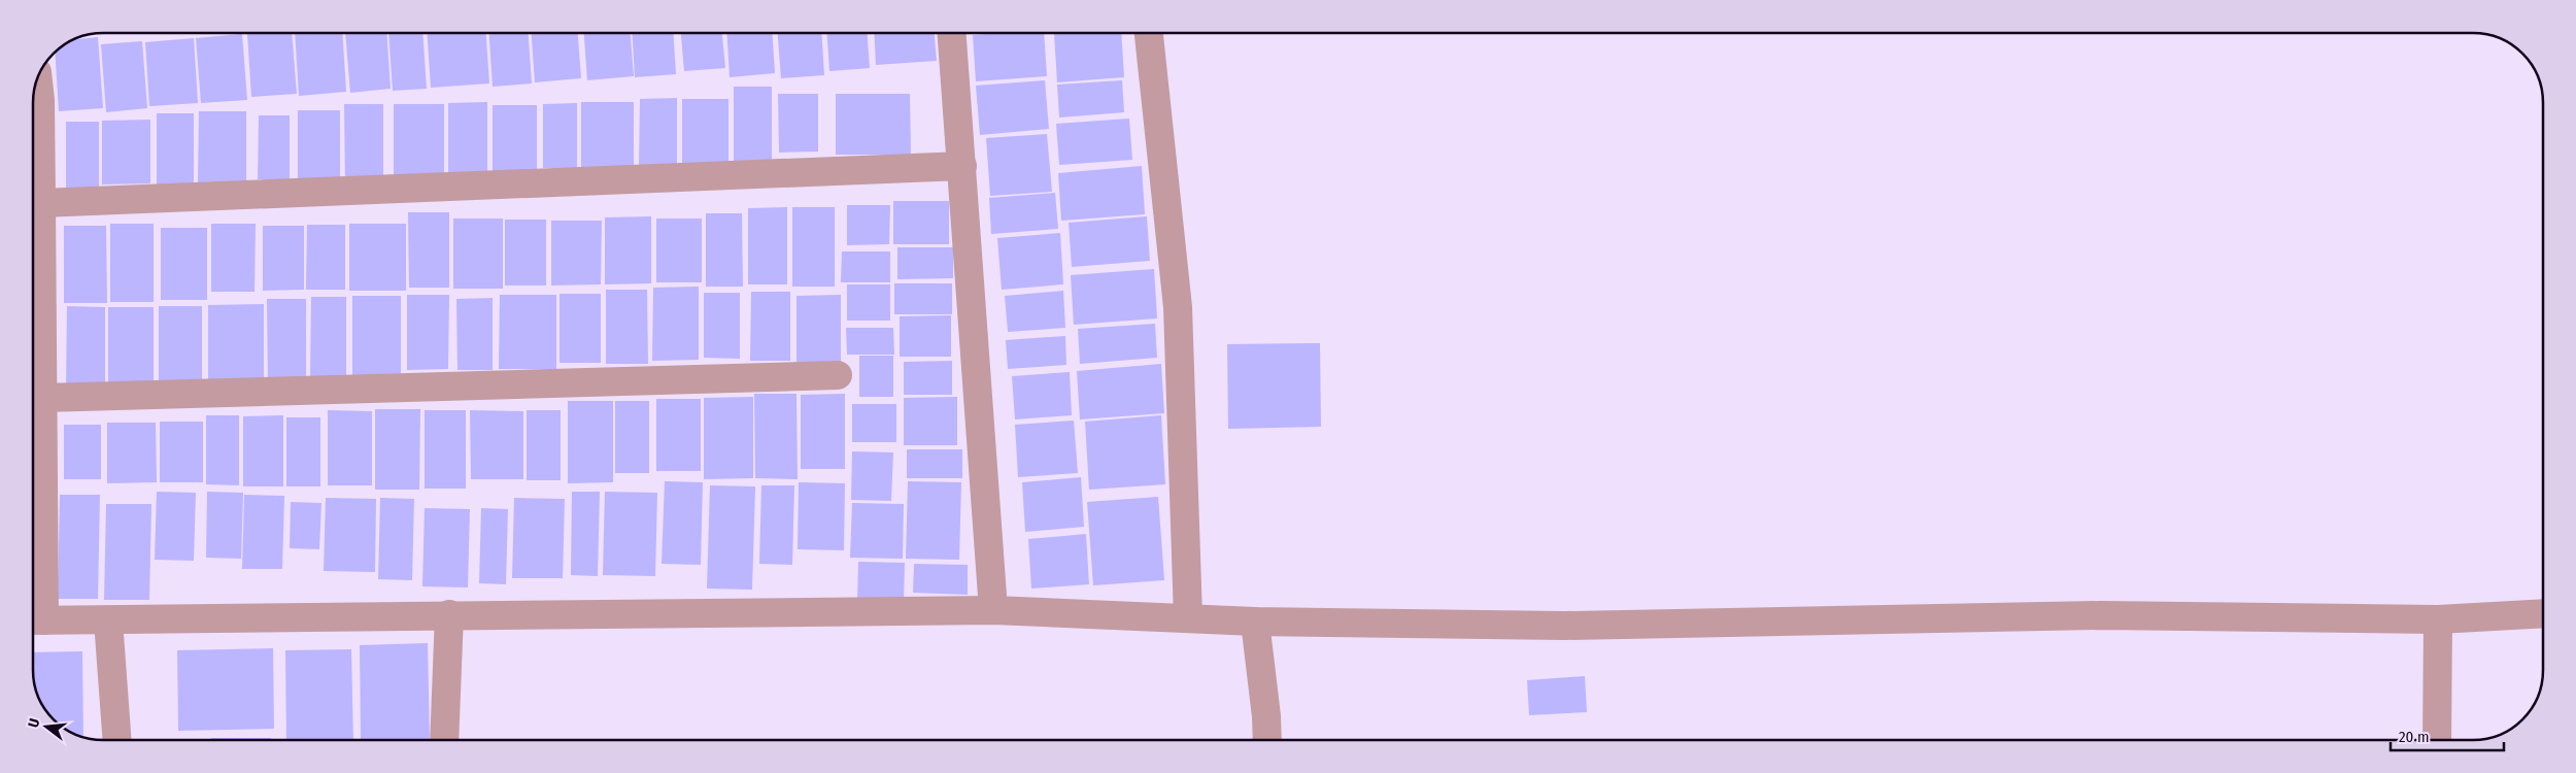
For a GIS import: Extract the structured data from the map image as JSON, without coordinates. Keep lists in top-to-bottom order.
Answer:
{
  "scale_bar": "20 m",
  "north": "left"
}
